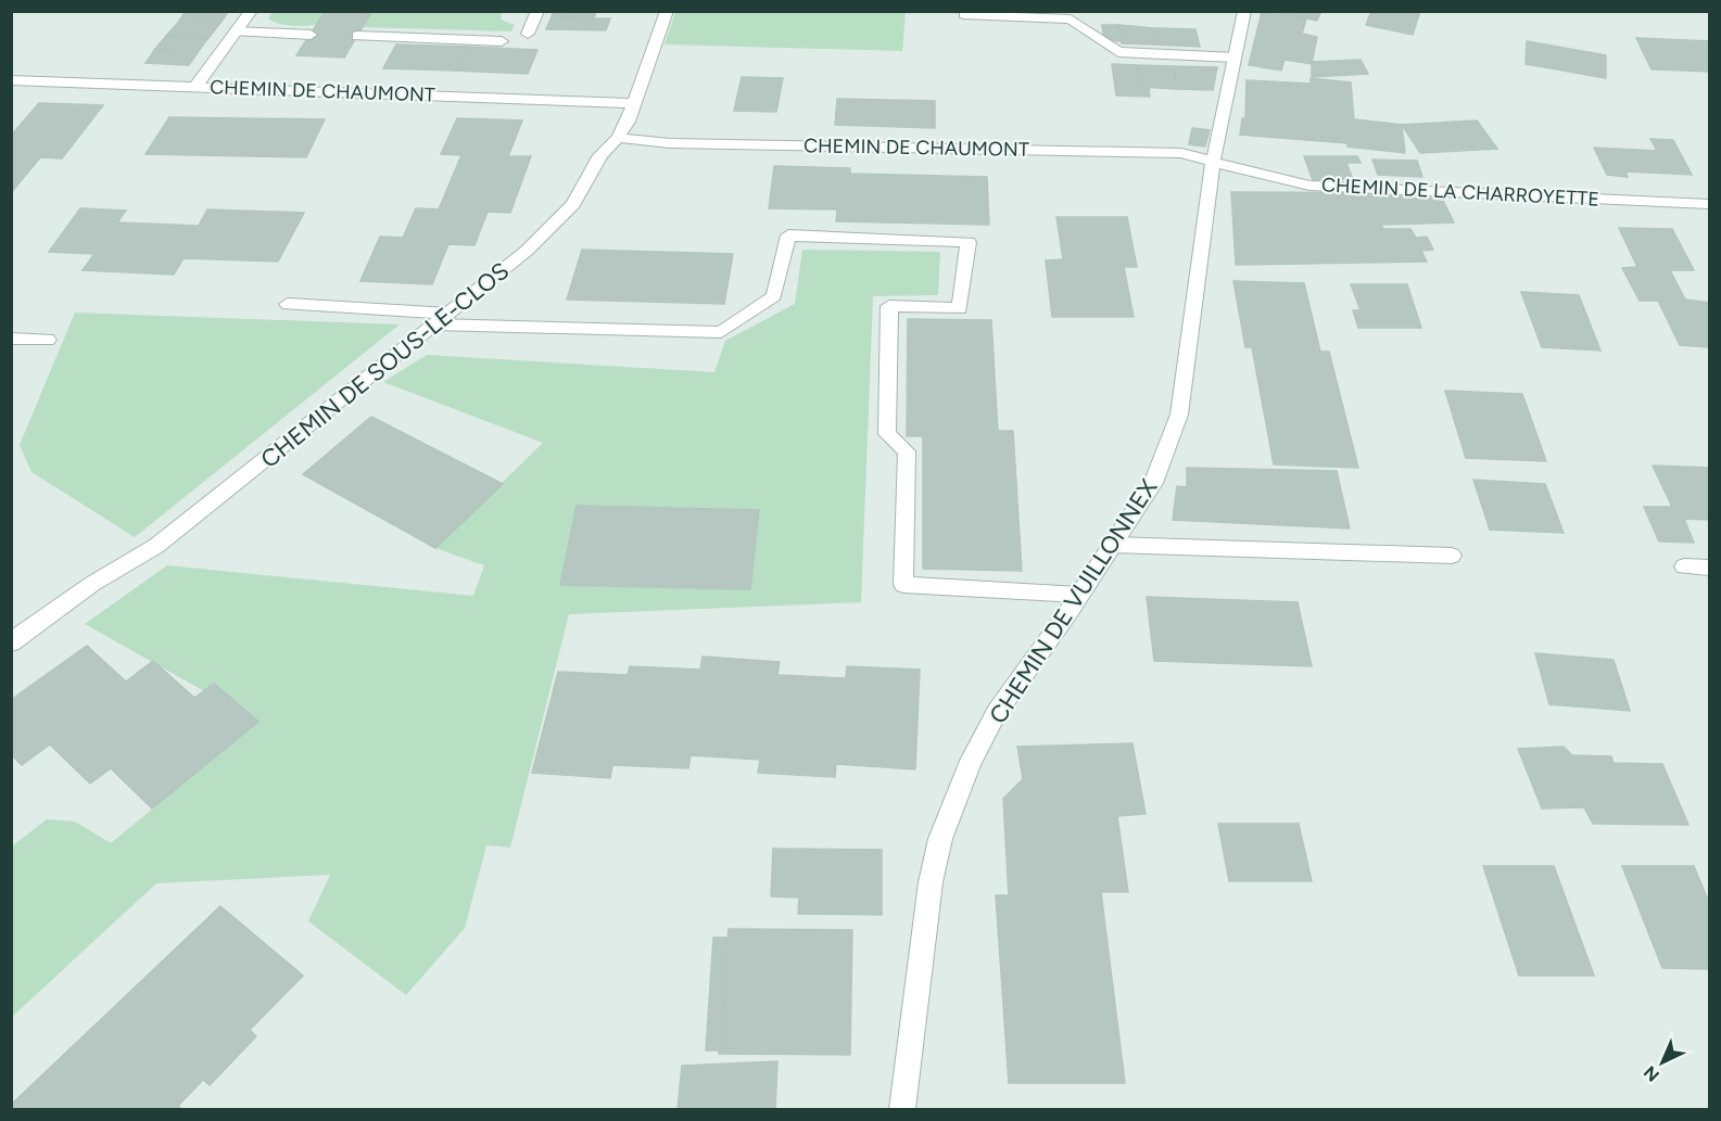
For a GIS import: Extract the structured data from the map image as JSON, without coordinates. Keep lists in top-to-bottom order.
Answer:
{
  "streets": {
    "street": [
      "CHEMIN DE CHAUMONT",
      "CHEMIN DE LA CHARROYETTE",
      "CHEMIN DE SOUS-LE-CLOS",
      "CHEMIN DE VUILLONNEX"
    ]
  },
  "crossings": [
    ["CHEMIN DE CHAUMONT", "CHEMIN DE LA CHARROYETTE"],
    ["CHEMIN DE CHAUMONT", "CHEMIN DE SOUS-LE-CLOS"],
    ["CHEMIN DE CHAUMONT", "CHEMIN DE VUILLONNEX"],
    ["CHEMIN DE LA CHARROYETTE", "CHEMIN DE VUILLONNEX"]
  ],
  "north": "bottom left"
}
